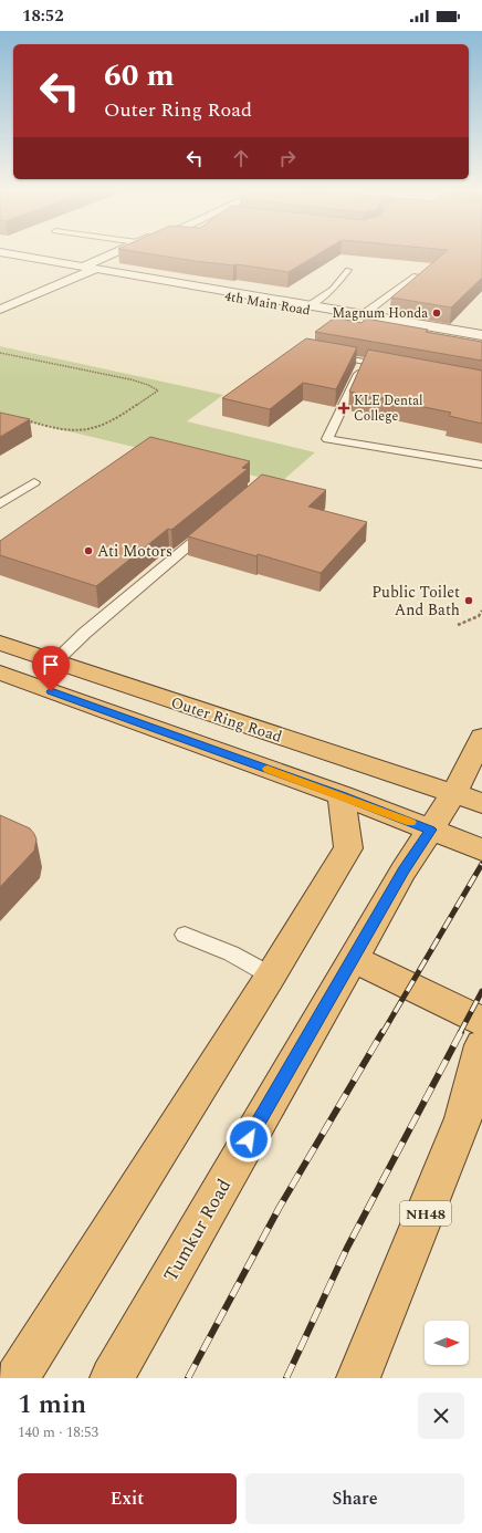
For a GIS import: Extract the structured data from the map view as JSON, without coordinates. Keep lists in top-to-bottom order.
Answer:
{
  "streets": {
    "highway": ["Outer Ring Road", "NH48", "Tumkur Road"],
    "street": ["4th Main Road"]
  },
  "crossings": [
    ["Outer Ring Road", "Tumkur Road"]
  ],
  "places": {
    "other": ["Magnum Honda", "Ati Motors", "Public Toilet And Bath"],
    "health": ["KLE Dental College"]
  },
  "north": "right",
  "page": {
    "status": "18:52",
    "turn": ["60 m", "Outer Ring Road"],
    "heading": ["1 min", "140 m · 18:53"],
    "buttons": ["Exit", "Share"]
  }
}
